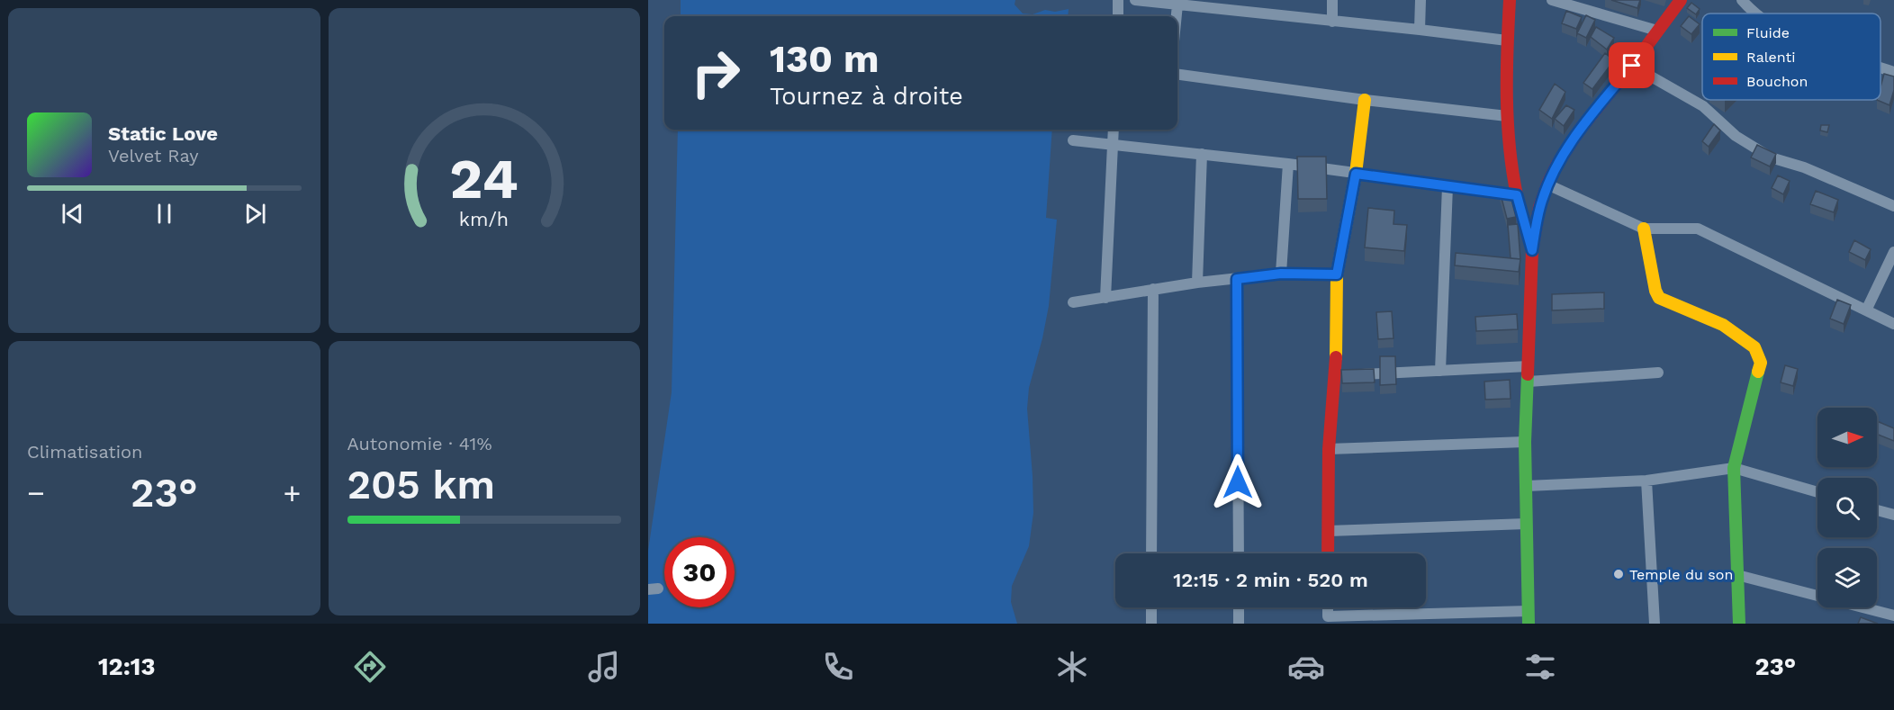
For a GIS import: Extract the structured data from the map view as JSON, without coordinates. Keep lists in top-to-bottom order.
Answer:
{
  "places": ["Temple du son"],
  "legend": ["Fluide", "Ralenti", "Bouchon"],
  "north": "right",
  "page": {
    "turn": ["130 m", "Tournez à droite"],
    "song": ["Static Love", "Velvet Ray"],
    "tile": [
      "Climatisation",
      ["Autonomie · 41%", "205 km"]
    ],
    "heat": ["−", "23°", "+"],
    "limit": "30",
    "trip": "12:15 · 2 min · 520 m",
    "tabs": ["12:13", "23°"],
    "gauge": ["24", "km/h"]
  }
}
